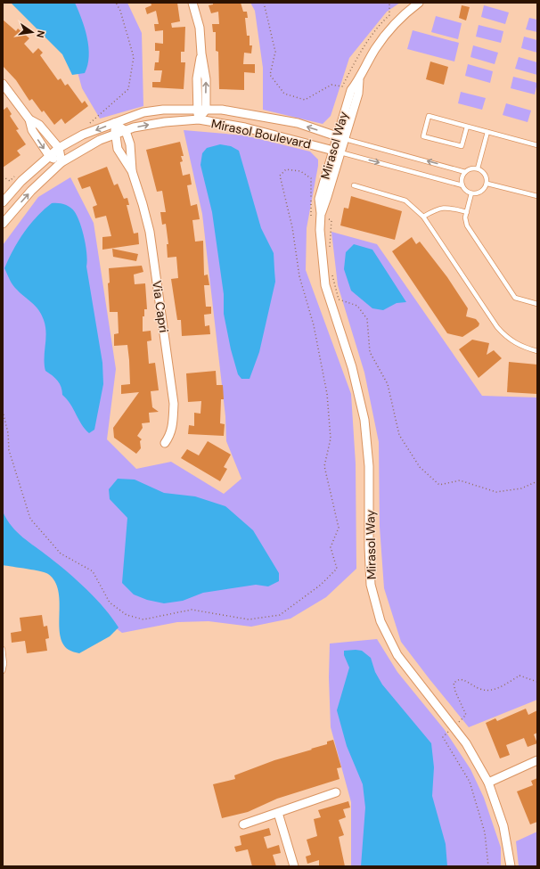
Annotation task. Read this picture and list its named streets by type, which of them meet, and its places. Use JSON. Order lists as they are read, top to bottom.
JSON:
{
  "streets": {
    "street": ["Mirasol Boulevard", "Mirasol Way", "Via Capri"]
  },
  "crossings": [
    ["Mirasol Boulevard", "Mirasol Way"],
    ["Mirasol Boulevard", "Via Capri"]
  ],
  "north": "right"
}
